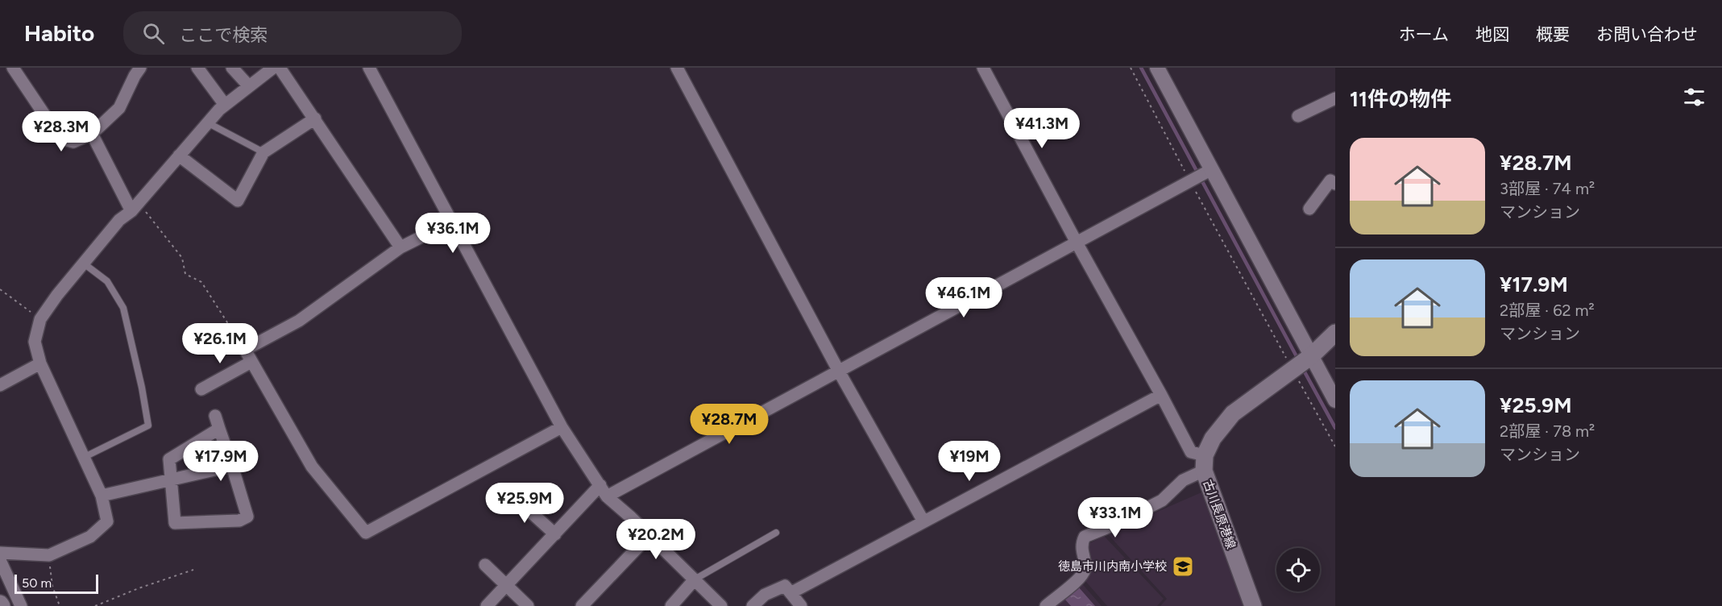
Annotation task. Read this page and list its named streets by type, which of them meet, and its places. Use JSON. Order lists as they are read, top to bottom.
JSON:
{
  "streets": {
    "main road": ["古川長原港線"]
  },
  "places": {
    "school or university": ["徳島市川内南小学校"]
  },
  "scale_bar": "50 m",
  "page": {
    "header": "Habito",
    "search": "ここで検索",
    "nav": [
      "ホーム",
      "地図",
      "概要",
      "お問い合わせ"
    ],
    "heading": "11件の物件",
    "price": [
      "¥41.3M",
      "¥28.3M",
      "¥36.1M",
      "¥46.1M",
      "¥26.1M",
      "¥28.7M",
      "¥17.9M",
      "¥19M",
      "¥25.9M",
      "¥33.1M",
      "¥20.2M"
    ],
    "list": [
      {
        "name": "¥28.7M",
        "note": "3部屋 · 74 m² · マンション"
      },
      {
        "name": "¥17.9M",
        "note": "2部屋 · 62 m² · マンション"
      },
      {
        "name": "¥25.9M",
        "note": "2部屋 · 78 m² · マンション"
      }
    ],
    "scale": "50 m"
  }
}
